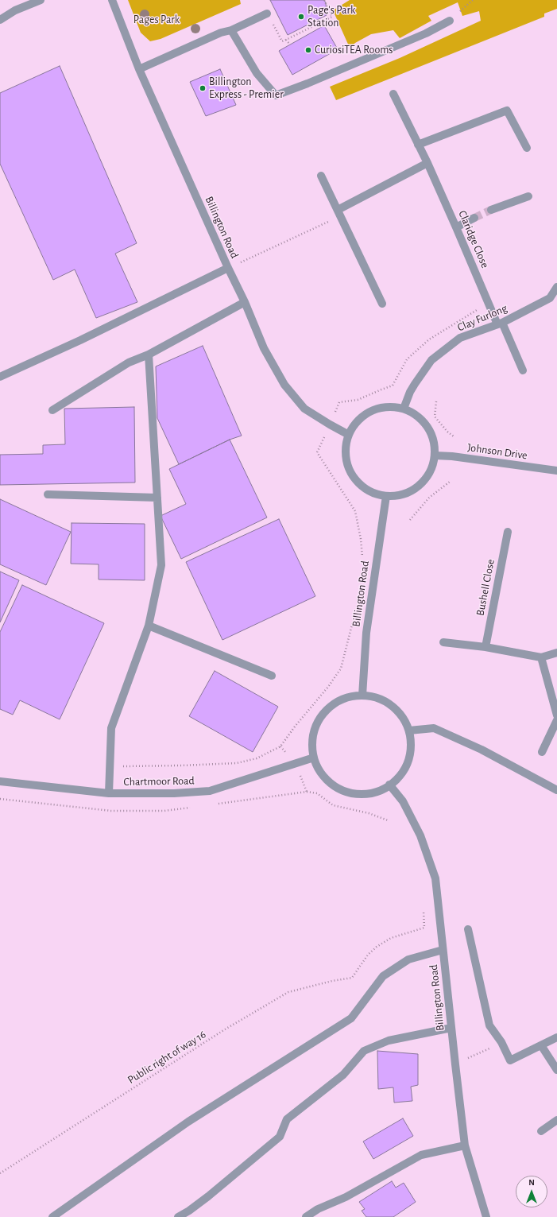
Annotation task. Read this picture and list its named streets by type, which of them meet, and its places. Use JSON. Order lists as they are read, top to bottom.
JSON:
{
  "streets": {
    "street": [
      "Billington Road",
      "Claridge Close",
      "Clay Furlong",
      "Johnson Drive",
      "Bushell Close",
      "Chartmoor Road"
    ],
    "path": ["Public right of way 16"]
  },
  "crossings": [
    ["Billington Road", "Clay Furlong"],
    ["Billington Road", "Johnson Drive"],
    ["Billington Road", "Chartmoor Road"],
    ["Claridge Close", "Clay Furlong"],
    ["Clay Furlong", "Johnson Drive"]
  ],
  "parks": ["Pages Park"],
  "places": ["Page's Park Station", "CuriosiTEA Rooms", "Billington Express - Premier"],
  "north": "top"
}
